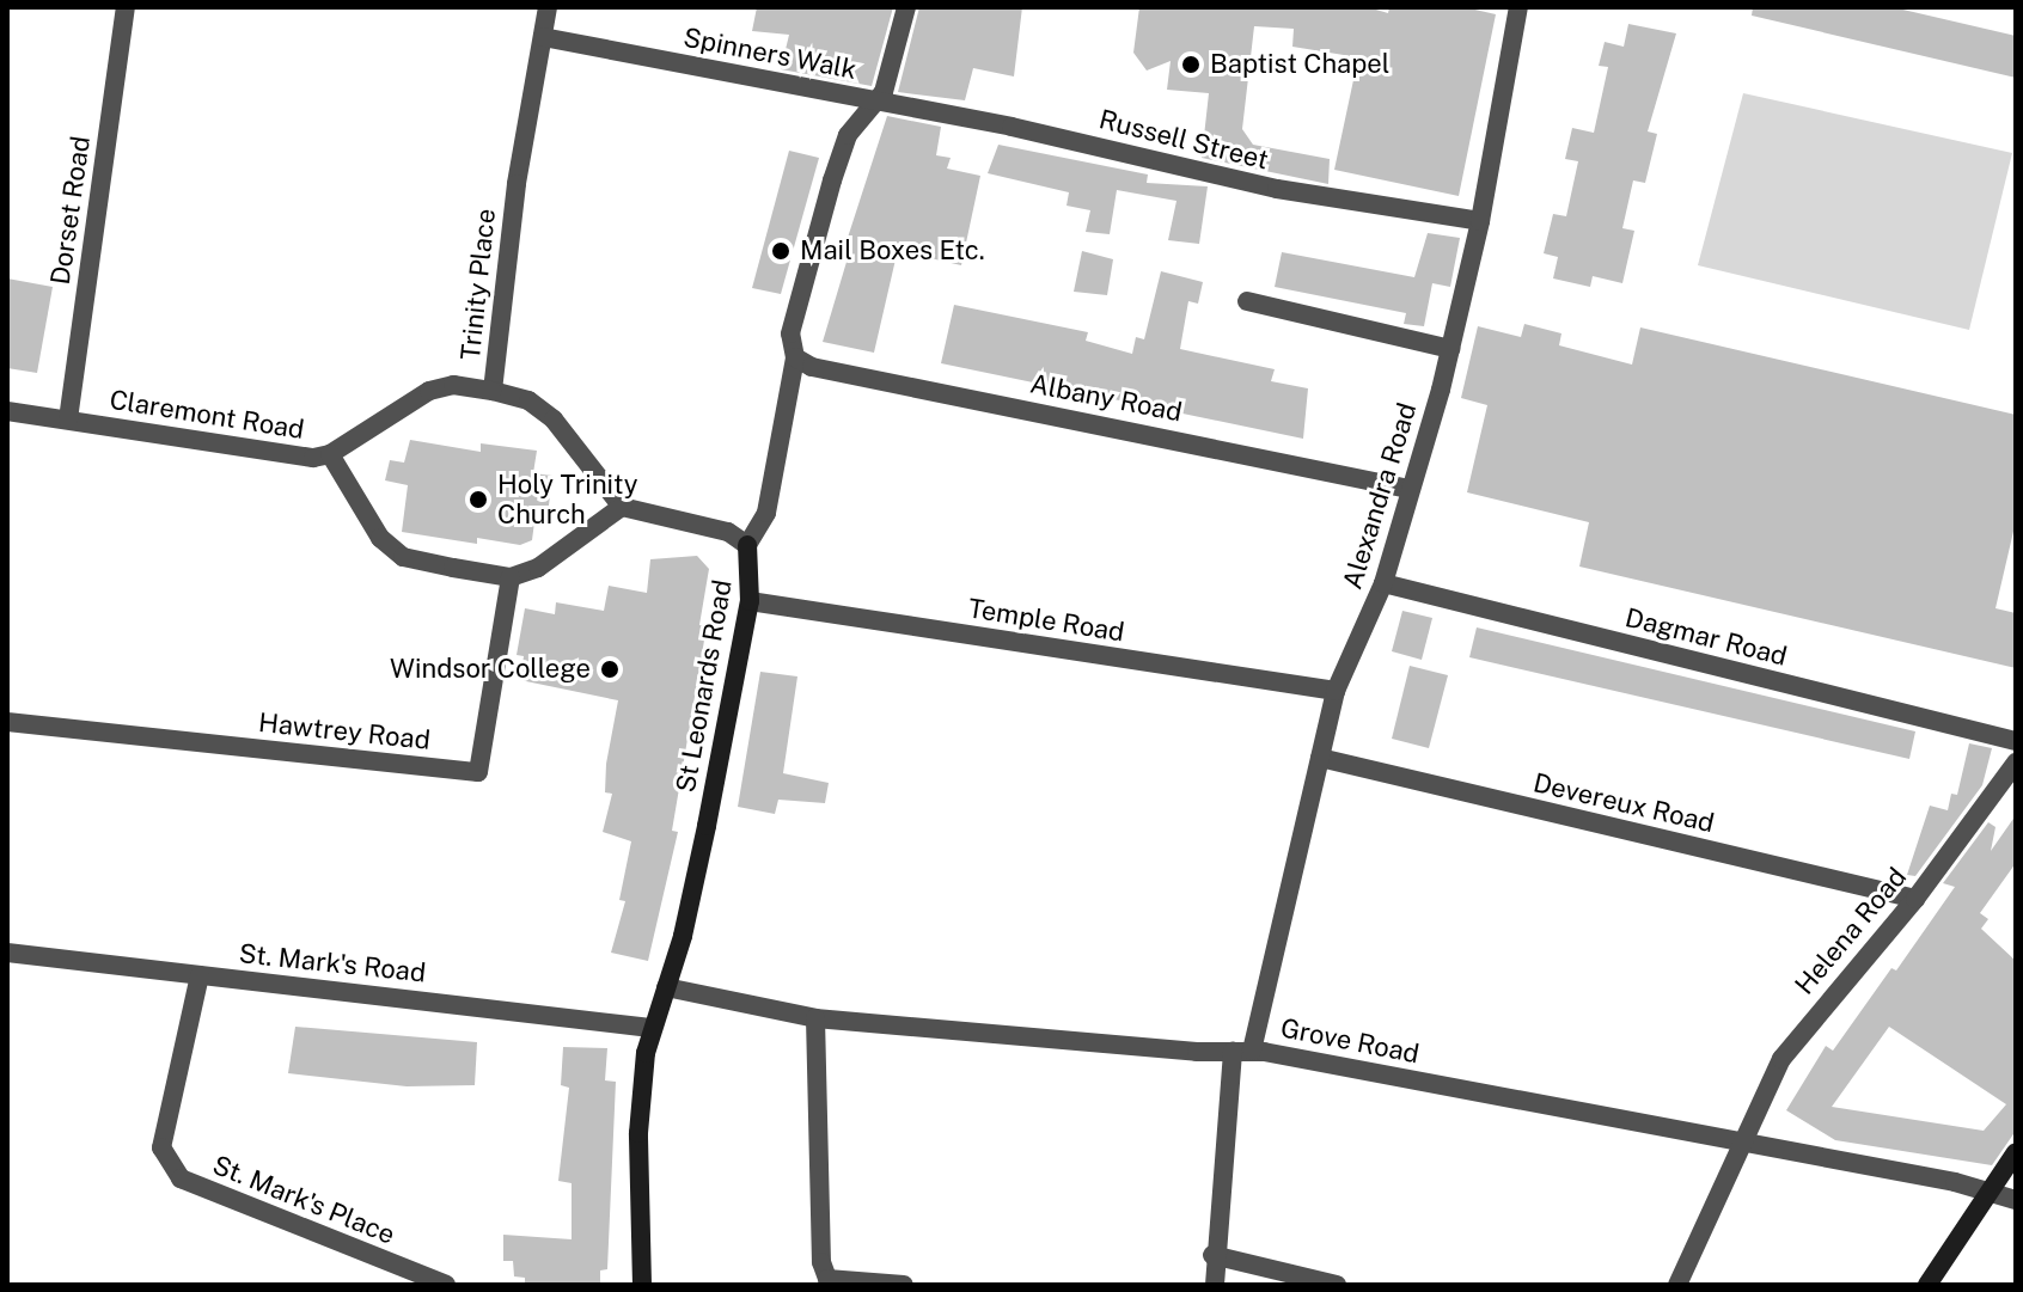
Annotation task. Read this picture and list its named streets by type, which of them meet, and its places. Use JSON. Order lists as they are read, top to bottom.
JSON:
{
  "streets": {
    "street": [
      "Spinners Walk",
      "Russell Street",
      "Dorset Road",
      "Trinity Place",
      "Albany Road",
      "Claremont Road",
      "Alexandra Road",
      "Temple Road",
      "Dagmar Road",
      "St Leonards Road",
      "Hawtrey Road",
      "Devereux Road",
      "Helena Road",
      "St. Mark's Road",
      "Grove Road",
      "St. Mark's Place"
    ]
  },
  "crossings": [
    ["Spinners Walk", "Russell Street"],
    ["Spinners Walk", "Trinity Place"],
    ["Spinners Walk", "St Leonards Road"],
    ["Russell Street", "Alexandra Road"],
    ["Russell Street", "St Leonards Road"],
    ["Dorset Road", "Claremont Road"],
    ["Trinity Place", "Claremont Road"],
    ["Albany Road", "Alexandra Road"],
    ["Albany Road", "St Leonards Road"],
    ["Alexandra Road", "Temple Road"],
    ["Alexandra Road", "Dagmar Road"],
    ["Alexandra Road", "Devereux Road"],
    ["Alexandra Road", "Grove Road"],
    ["Temple Road", "St Leonards Road"],
    ["St Leonards Road", "St. Mark's Road"],
    ["St Leonards Road", "Grove Road"],
    ["Devereux Road", "Helena Road"],
    ["Helena Road", "Grove Road"],
    ["St. Mark's Road", "St. Mark's Place"]
  ],
  "places": [
    "Baptist Chapel",
    "Mail Boxes Etc.",
    "Holy Trinity Church",
    "Windsor College"
  ]
}
